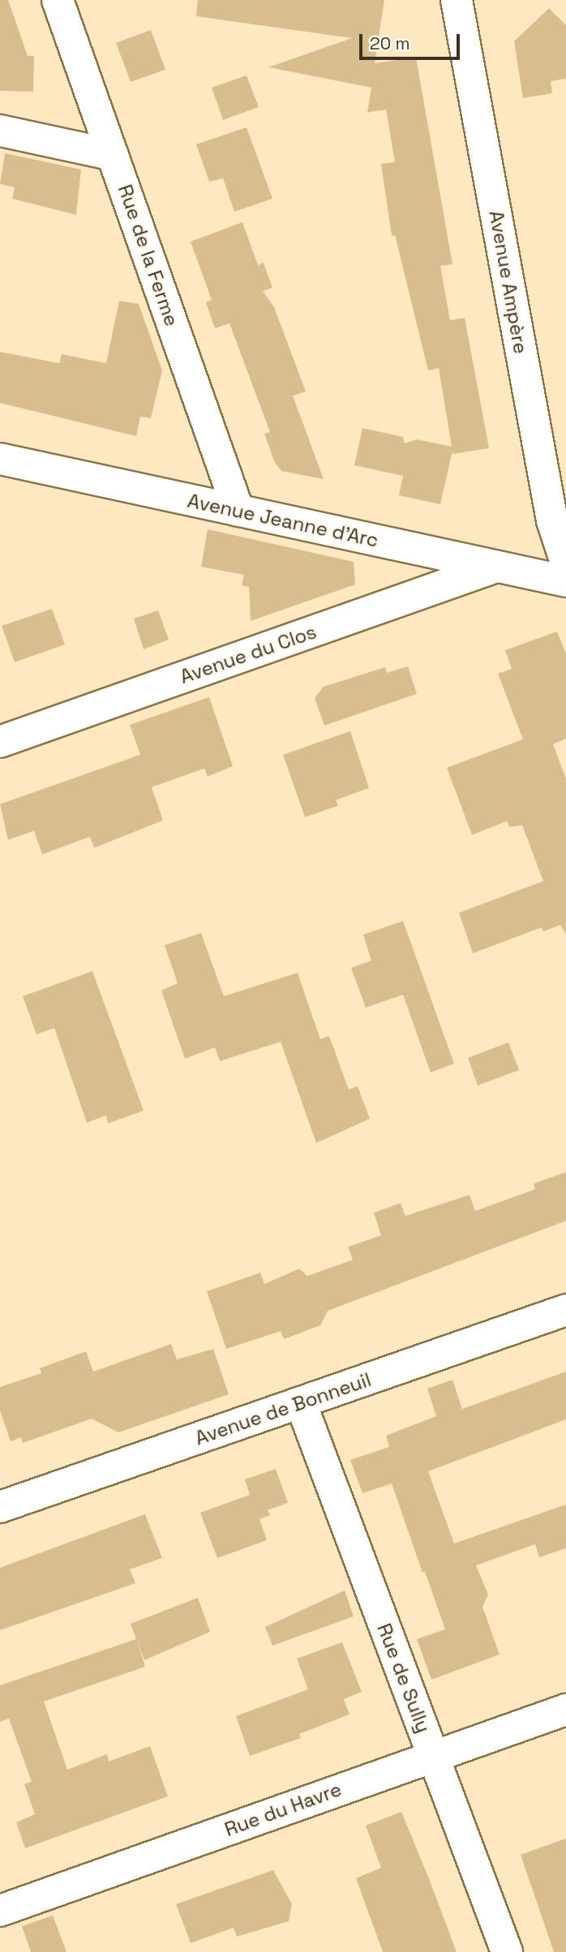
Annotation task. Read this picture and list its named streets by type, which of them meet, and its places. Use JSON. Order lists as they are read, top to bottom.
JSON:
{
  "streets": {
    "street": [
      "Rue de la Ferme",
      "Avenue Ampère",
      "Avenue Jeanne d'Arc",
      "Avenue du Clos",
      "Avenue de Bonneuil",
      "Rue de Sully",
      "Rue du Havre"
    ]
  },
  "crossings": [
    ["Rue de la Ferme", "Avenue Jeanne d'Arc"],
    ["Avenue Jeanne d'Arc", "Avenue du Clos"],
    ["Avenue de Bonneuil", "Rue de Sully"],
    ["Rue de Sully", "Rue du Havre"]
  ],
  "scale_bar": "20 m"
}
